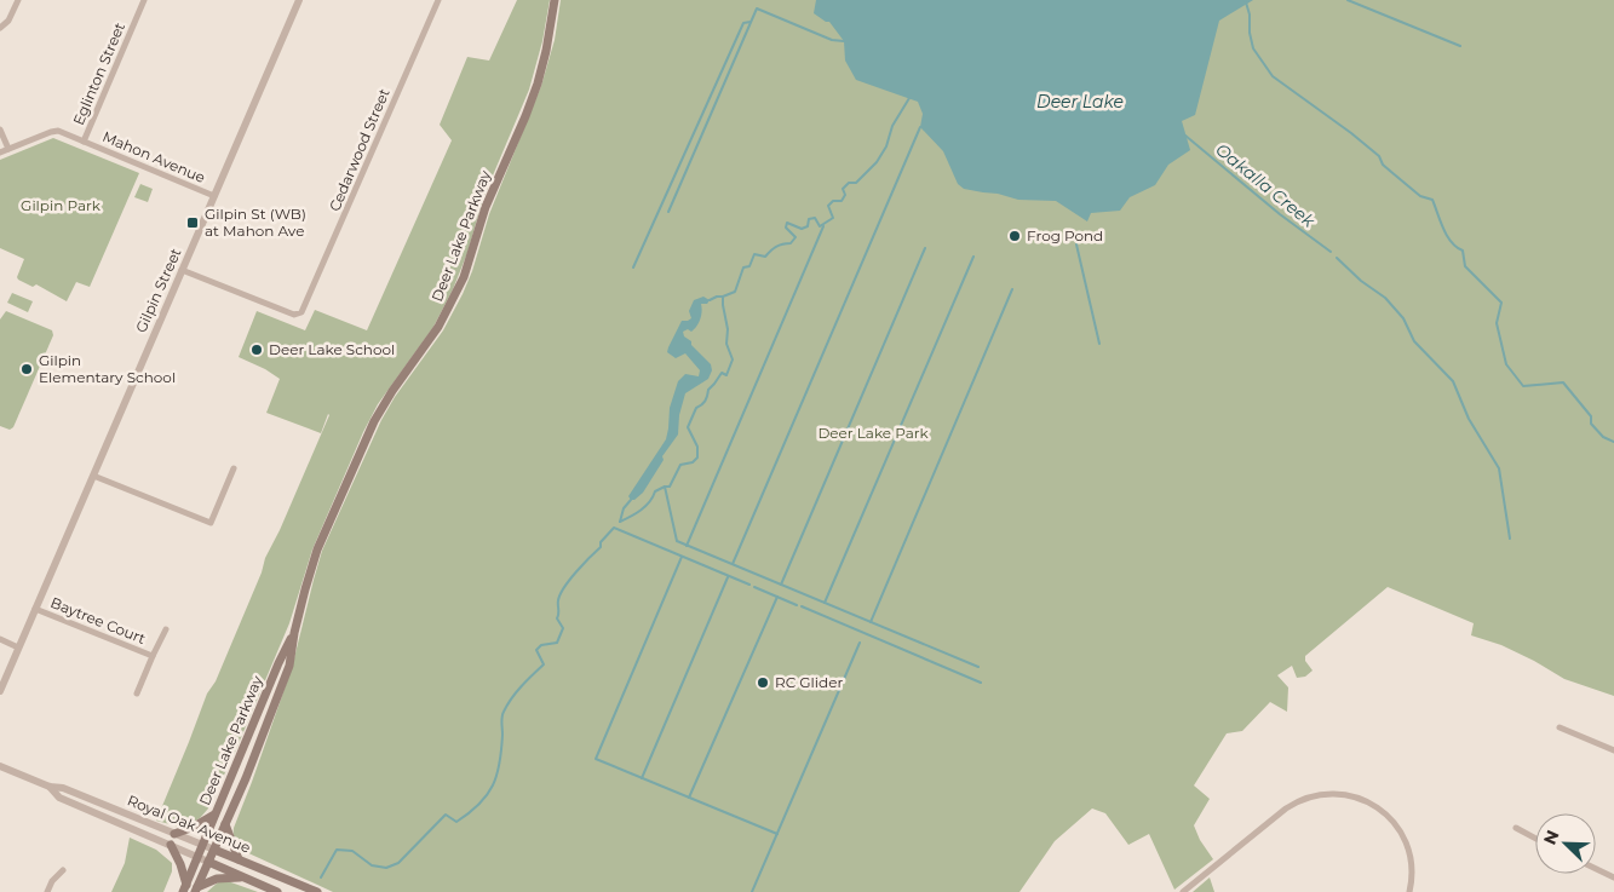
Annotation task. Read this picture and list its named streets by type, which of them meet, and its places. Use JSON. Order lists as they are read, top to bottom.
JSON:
{
  "streets": {
    "main road": ["Deer Lake Parkway", "Royal Oak Avenue"],
    "street": [
      "Eglinton Street",
      "Cedarwood Street",
      "Mahon Avenue",
      "Gilpin Street",
      "Baytree Court"
    ]
  },
  "crossings": [
    ["Eglinton Street", "Mahon Avenue"],
    ["Cedarwood Street", "Gilpin Street"],
    ["Mahon Avenue", "Gilpin Street"],
    ["Deer Lake Parkway", "Royal Oak Avenue"],
    ["Gilpin Street", "Baytree Court"]
  ],
  "water": ["Deer Lake", "Oakalla Creek"],
  "parks": ["Gilpin Park", "Deer Lake Park"],
  "places": {
    "transit": ["Gilpin St (WB) at Mahon Ave"],
    "other": [
      "Frog Pond",
      "Deer Lake School",
      "Gilpin Elementary School",
      "RC Glider"
    ]
  },
  "north": "top left"
}
